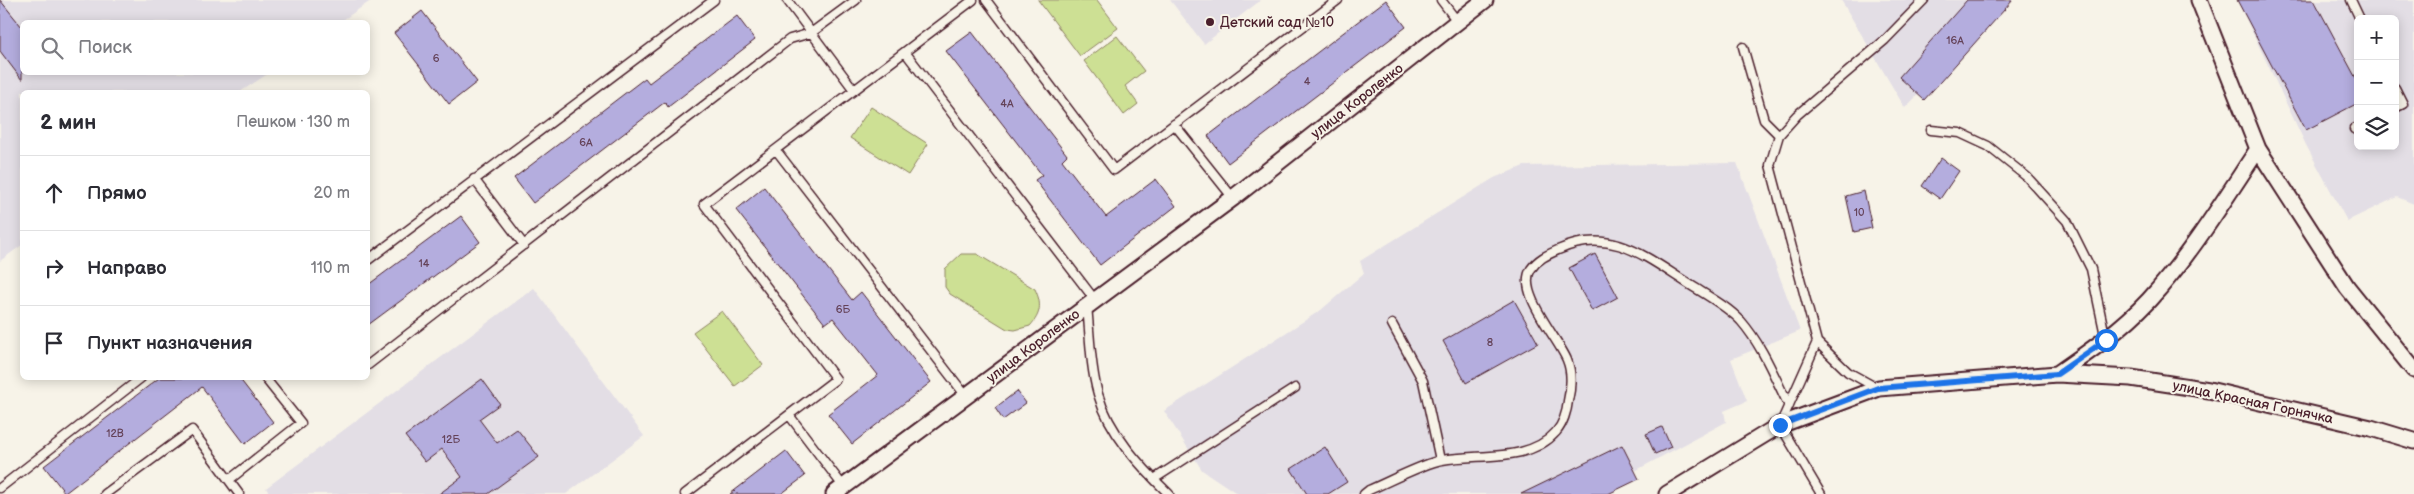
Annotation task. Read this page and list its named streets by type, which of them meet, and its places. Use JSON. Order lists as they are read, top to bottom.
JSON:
{
  "streets": {
    "street": ["улица Короленко", "улица Красная Горнячка"]
  },
  "places": ["Детский сад №10"],
  "house_numbers": [
    "16А",
    "6",
    "4",
    "4А",
    "6А",
    "10",
    "14",
    "6Б",
    "8",
    "12В",
    "12Б"
  ],
  "page": {
    "map_buttons": ["+", "−"],
    "search": "Поиск",
    "heading": ["2 мин", "Пешком · 130 m"],
    "list": [
      ["Прямо", "20 m"],
      ["Направо", "110 m"],
      "Пункт назначения"
    ]
  }
}
